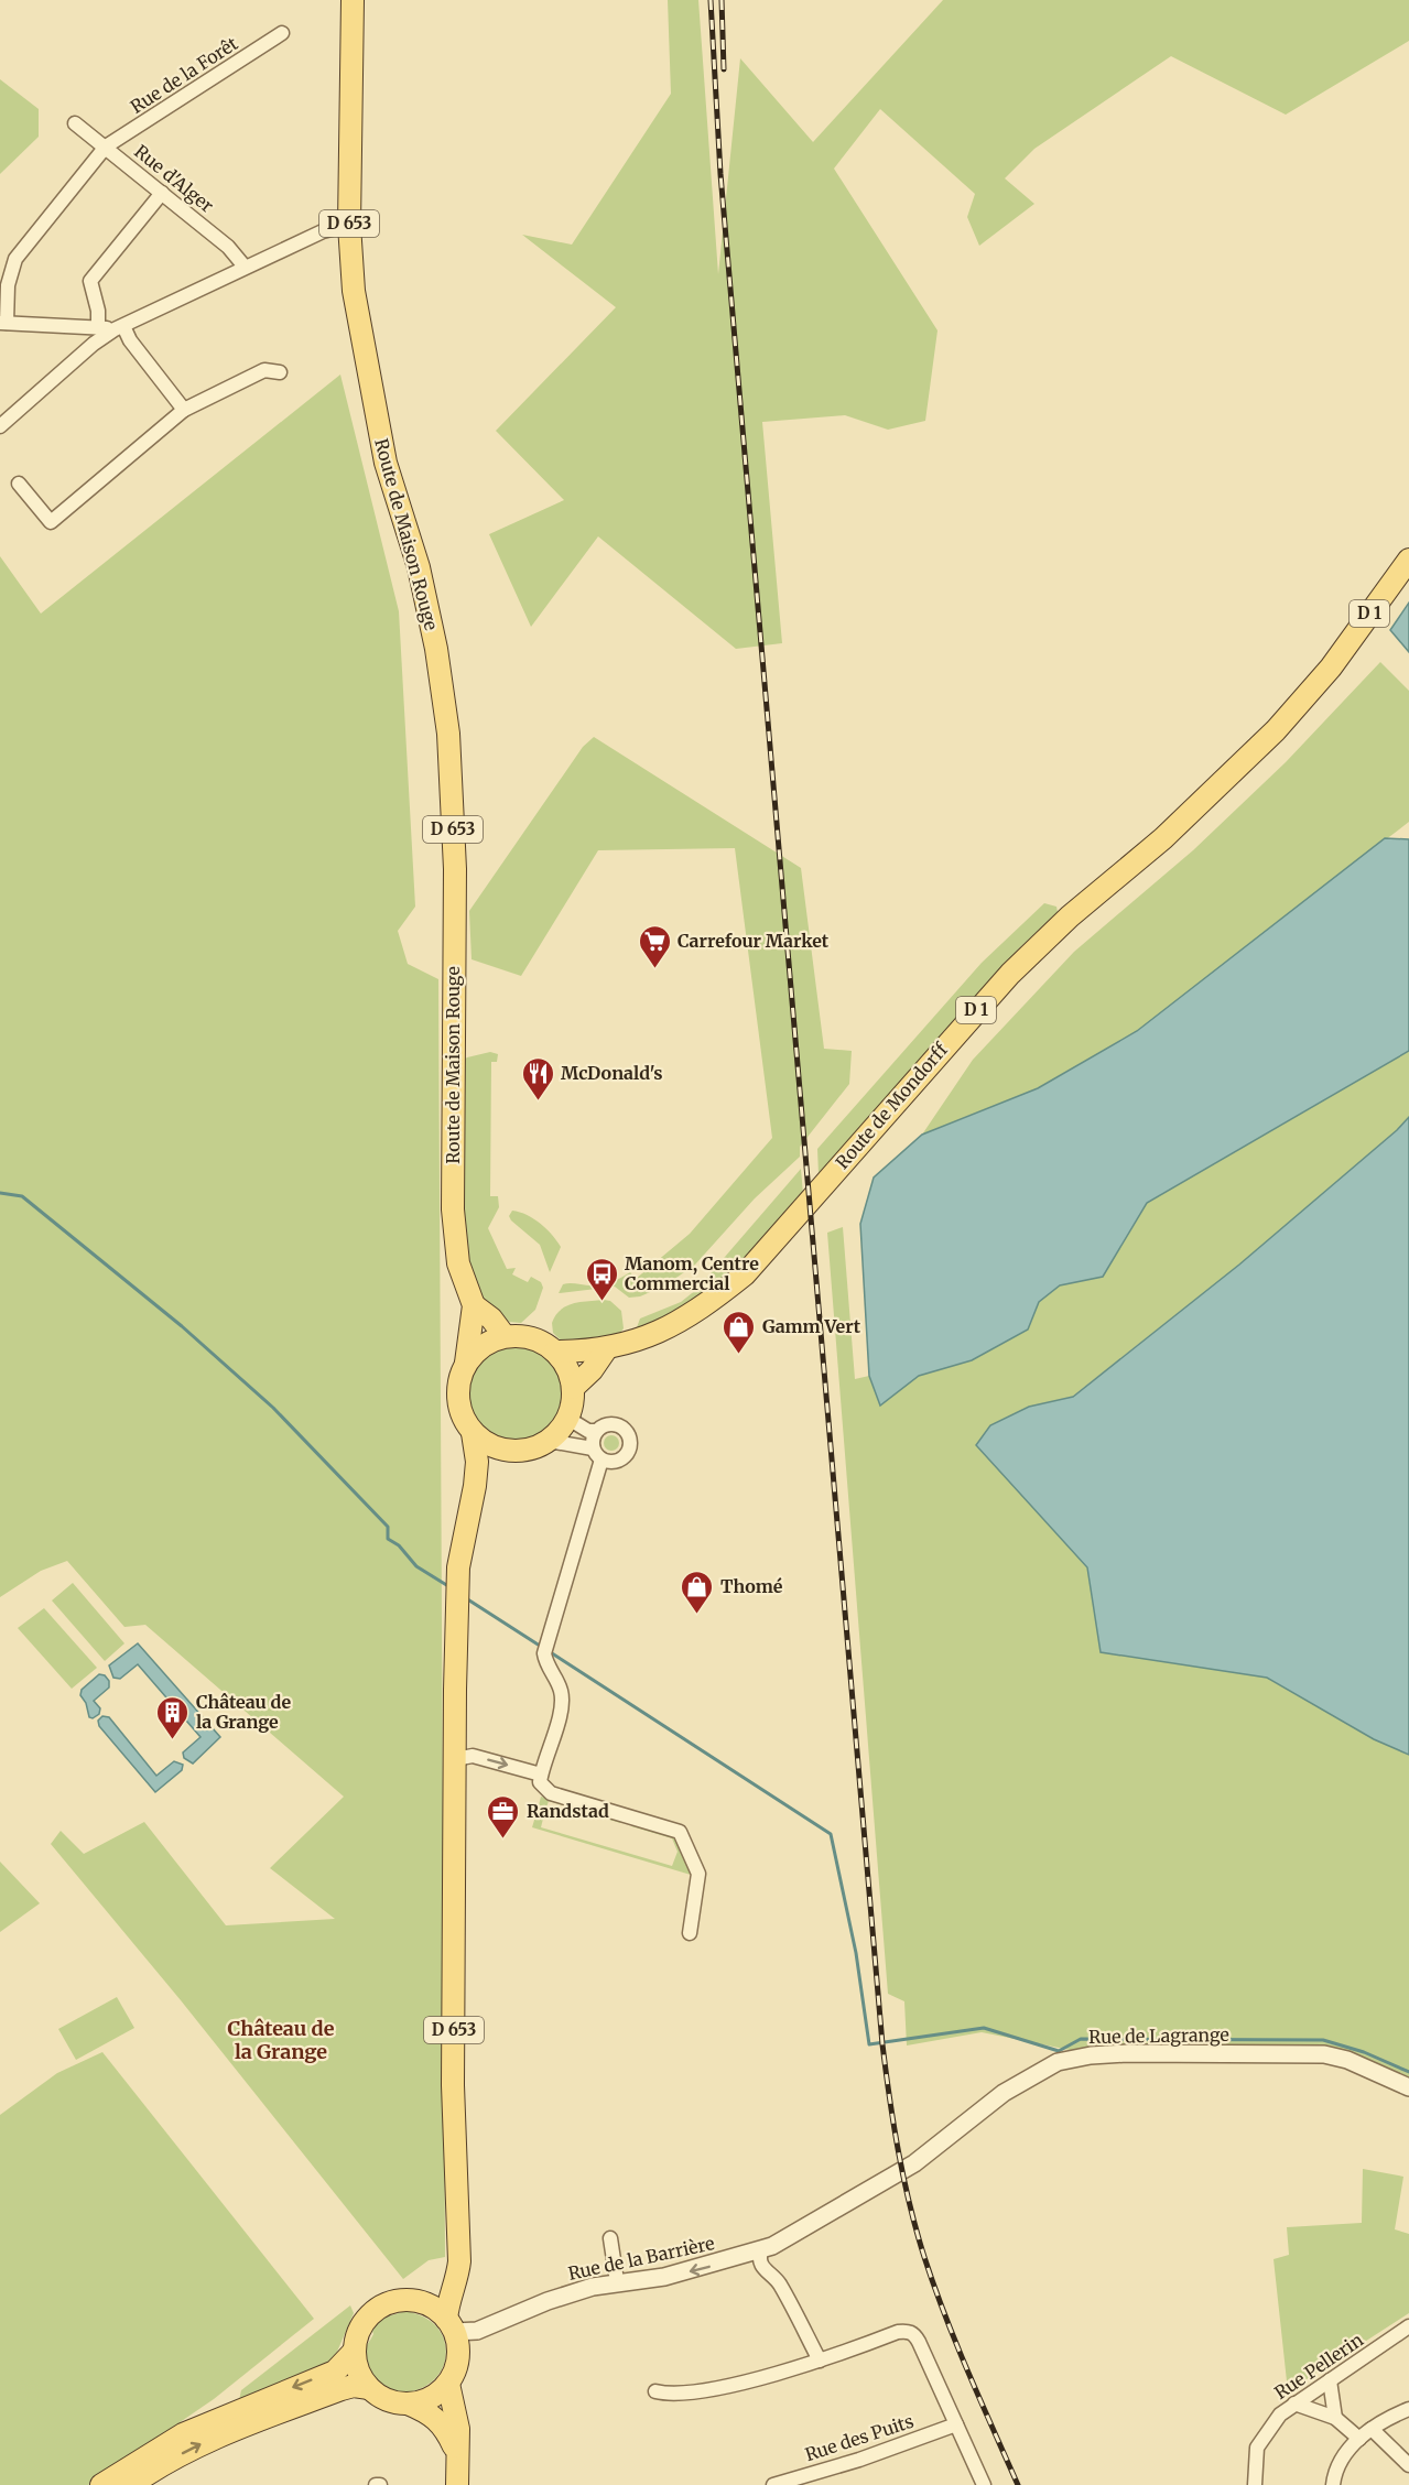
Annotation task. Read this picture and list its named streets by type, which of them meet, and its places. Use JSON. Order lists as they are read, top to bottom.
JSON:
{
  "streets": {
    "main road": [
      "D 653",
      "Route de Maison Rouge",
      "D 1",
      "Route de Mondorff"
    ],
    "street": [
      "Rue de la Forêt",
      "Rue d'Alger",
      "Rue de Lagrange",
      "Rue de la Barrière",
      "Rue Pellerin",
      "Rue des Puits"
    ]
  },
  "crossings": [
    ["Rue de la Forêt", "Rue d'Alger"],
    ["D 1", "Route de Mondorff"],
    ["Rue de Lagrange", "Rue de la Barrière"]
  ],
  "districts": ["Château de la Grange"],
  "places": {
    "supermarket": ["Carrefour Market"],
    "restaurant": ["McDonald's"],
    "bus stop": ["Manom, Centre Commercial"],
    "shop": ["Gamm Vert", "Thomé"],
    "building": ["Château de la Grange"],
    "office": ["Randstad"]
  }
}
